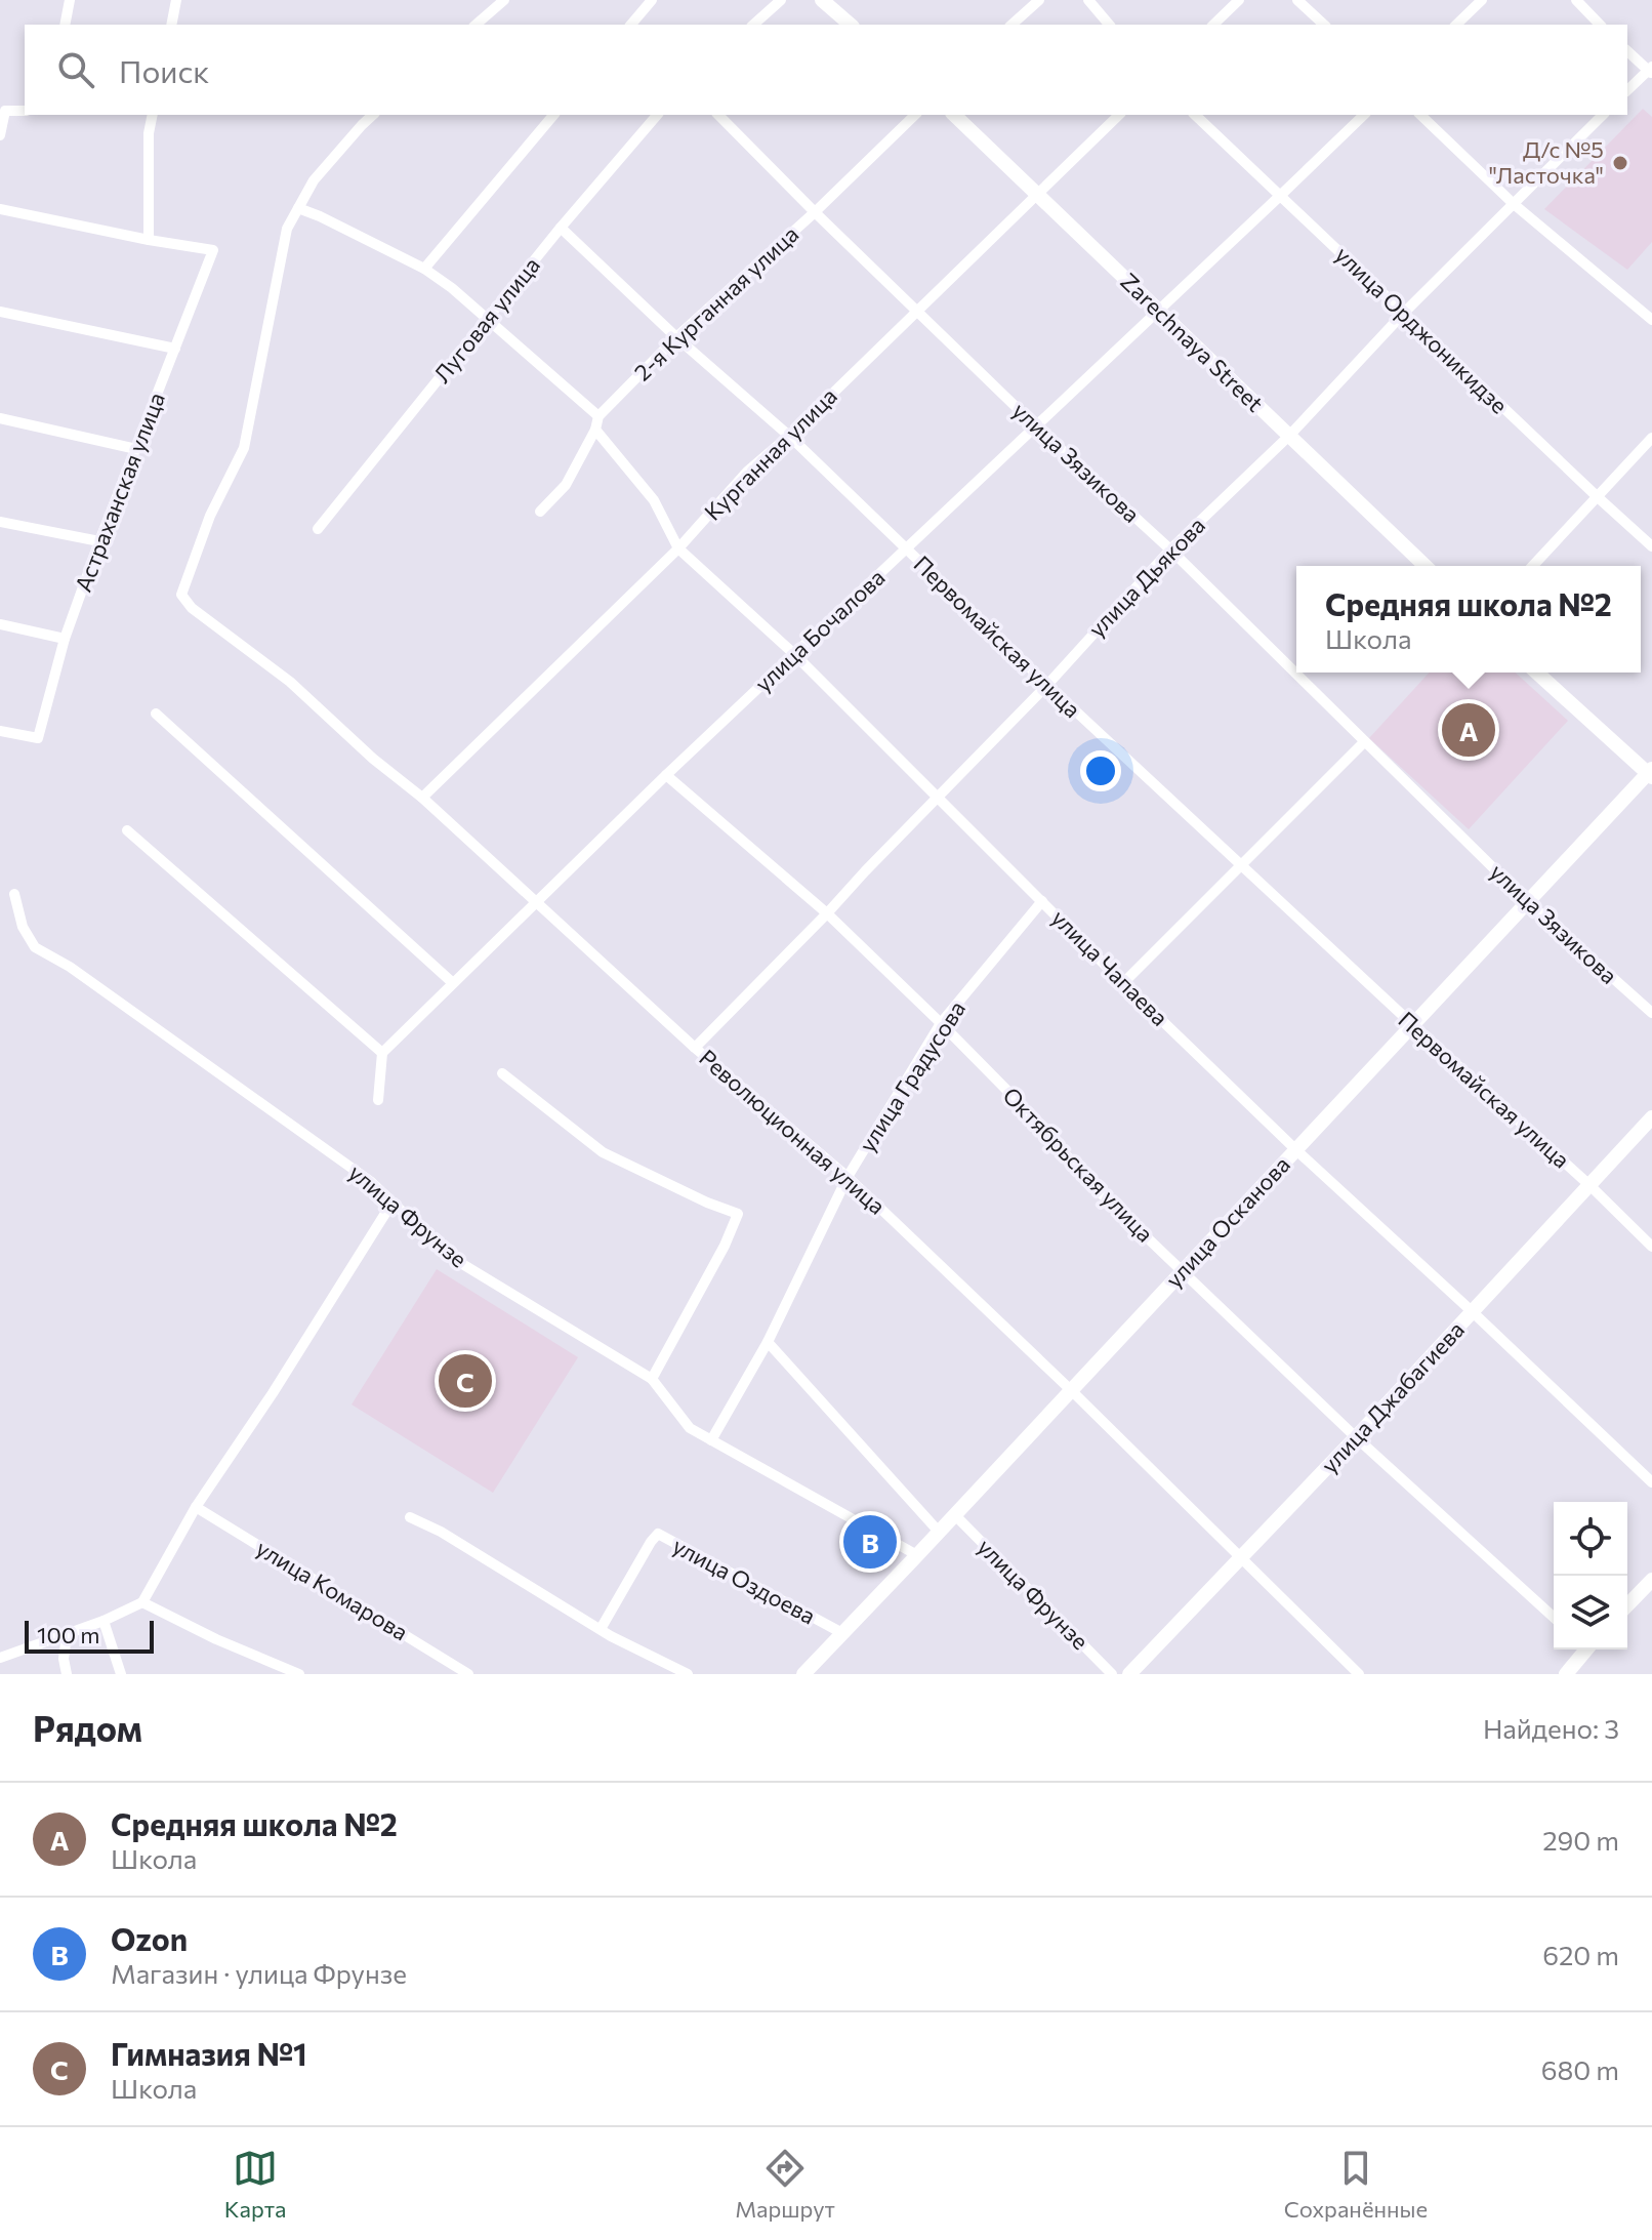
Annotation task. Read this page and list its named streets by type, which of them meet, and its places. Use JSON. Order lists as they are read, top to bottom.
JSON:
{
  "streets": {
    "main road": ["Zarechnaya Street", "улица Осканова", "улица Джабагиева"],
    "street": [
      "2-я Курганная улица",
      "Луговая улица",
      "улица Орджоникидзе",
      "Курганная улица",
      "улица Зязикова",
      "Астраханская улица",
      "улица Дьякова",
      "улица Бочалова",
      "Первомайская улица",
      "улица Чапаева",
      "улица Градусова",
      "Революционная улица",
      "Октябрьская улица",
      "улица Фрунзе",
      "улица Оздоева",
      "улица Комарова"
    ]
  },
  "crossings": [
    ["2-я Курганная улица", "улица Зязикова"],
    ["2-я Курганная улица", "Первомайская улица"],
    ["Луговая улица", "Первомайская улица"],
    ["улица Орджоникидзе", "улица Дьякова"],
    ["улица Орджоникидзе", "улица Бочалова"],
    ["Zarechnaya Street", "Курганная улица"],
    ["Zarechnaya Street", "улица Дьякова"],
    ["Zarechnaya Street", "улица Бочалова"],
    ["Курганная улица", "улица Зязикова"],
    ["Курганная улица", "Первомайская улица"],
    ["Курганная улица", "улица Чапаева"],
    ["Курганная улица", "Революционная улица"],
    ["улица Зязикова", "улица Дьякова"],
    ["улица Зязикова", "улица Бочалова"],
    ["улица Зязикова", "улица Осканова"],
    ["улица Дьякова", "Первомайская улица"],
    ["улица Дьякова", "улица Чапаева"],
    ["улица Дьякова", "Революционная улица"],
    ["улица Дьякова", "Октябрьская улица"],
    ["улица Бочалова", "Первомайская улица"],
    ["улица Бочалова", "улица Чапаева"],
    ["улица Бочалова", "Революционная улица"],
    ["улица Бочалова", "Октябрьская улица"],
    ["Первомайская улица", "улица Осканова"],
    ["Первомайская улица", "улица Джабагиева"],
    ["улица Чапаева", "улица Градусова"],
    ["улица Чапаева", "улица Осканова"],
    ["улица Чапаева", "улица Джабагиева"],
    ["улица Градусова", "Революционная улица"],
    ["улица Градусова", "Октябрьская улица"],
    ["улица Градусова", "улица Фрунзе"],
    ["Революционная улица", "улица Осканова"],
    ["Революционная улица", "улица Джабагиева"],
    ["Октябрьская улица", "улица Осканова"],
    ["Октябрьская улица", "улица Джабагиева"],
    ["улица Фрунзе", "улица Осканова"],
    ["улица Осканова", "улица Оздоева"]
  ],
  "places": ["Д/с №5 \"Ласточка\""],
  "scale_bar": "100 m",
  "page": {
    "search": "Поиск",
    "popup": ["Средняя школа №2", "Школа"],
    "pins": ["A", "C", "B"],
    "scale": "100 m",
    "heading": ["Рядом", "Найдено: 3"],
    "list": [
      {
        "mark": "A",
        "name": "Средняя школа №2",
        "note": "Школа",
        "value": "290 m"
      },
      {
        "mark": "B",
        "name": "Ozon",
        "note": "Магазин · улица Фрунзе",
        "value": "620 m"
      },
      {
        "mark": "C",
        "name": "Гимназия №1",
        "note": "Школа",
        "value": "680 m"
      }
    ],
    "nav": ["Карта", "Маршрут", "Сохранённые"]
  }
}
